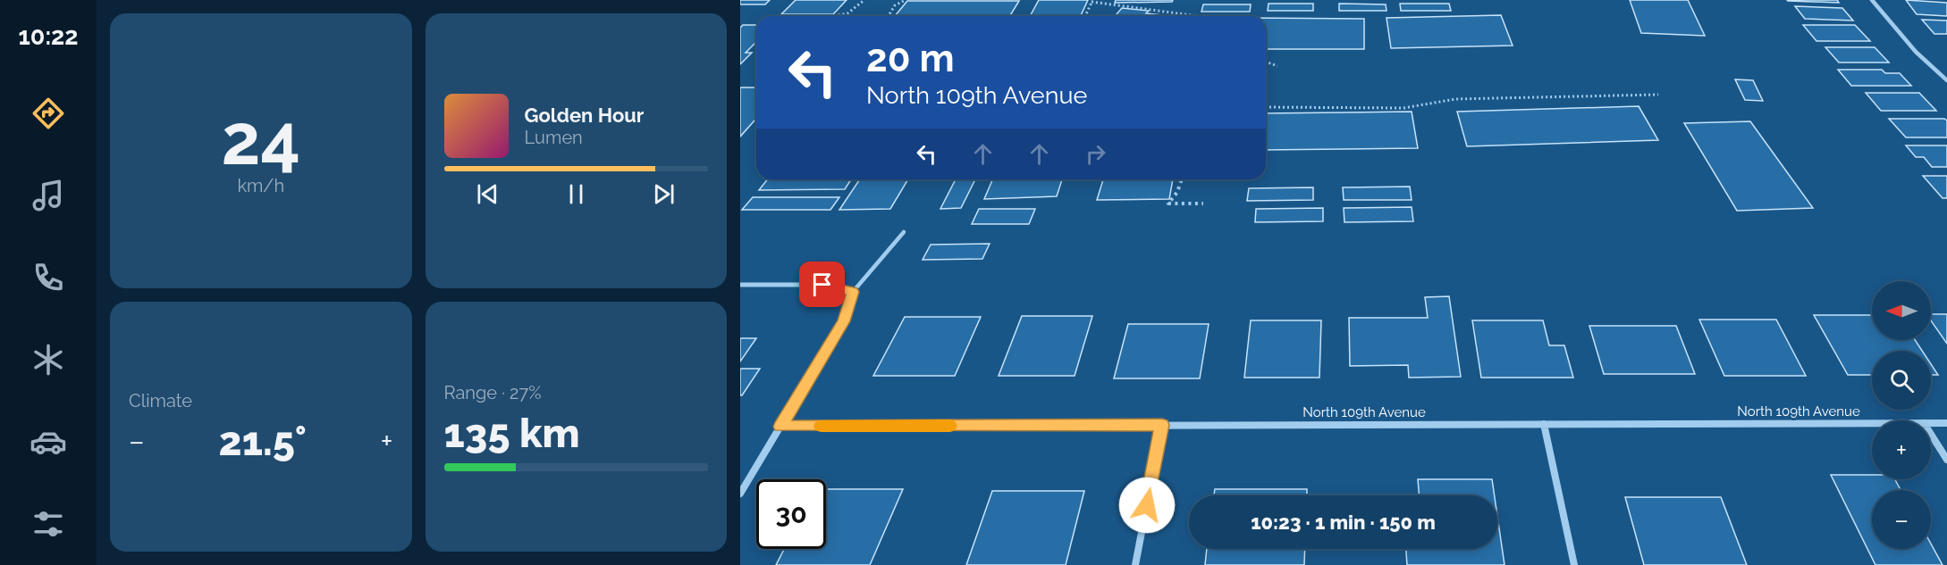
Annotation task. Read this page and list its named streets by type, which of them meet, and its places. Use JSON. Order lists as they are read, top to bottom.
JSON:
{
  "streets": {
    "street": ["North 109th Avenue"]
  },
  "north": "left",
  "page": {
    "tabs": "10:22",
    "tile": [
      ["24", "km/h"],
      "Climate",
      ["Range · 27%", "135 km"]
    ],
    "turn": ["20 m", "North 109th Avenue"],
    "song": ["Golden Hour", "Lumen"],
    "map_buttons": ["+", "−"],
    "heat": ["−", "21.5°", "+"],
    "limit": "30",
    "trip": "10:23 · 1 min · 150 m"
  }
}
